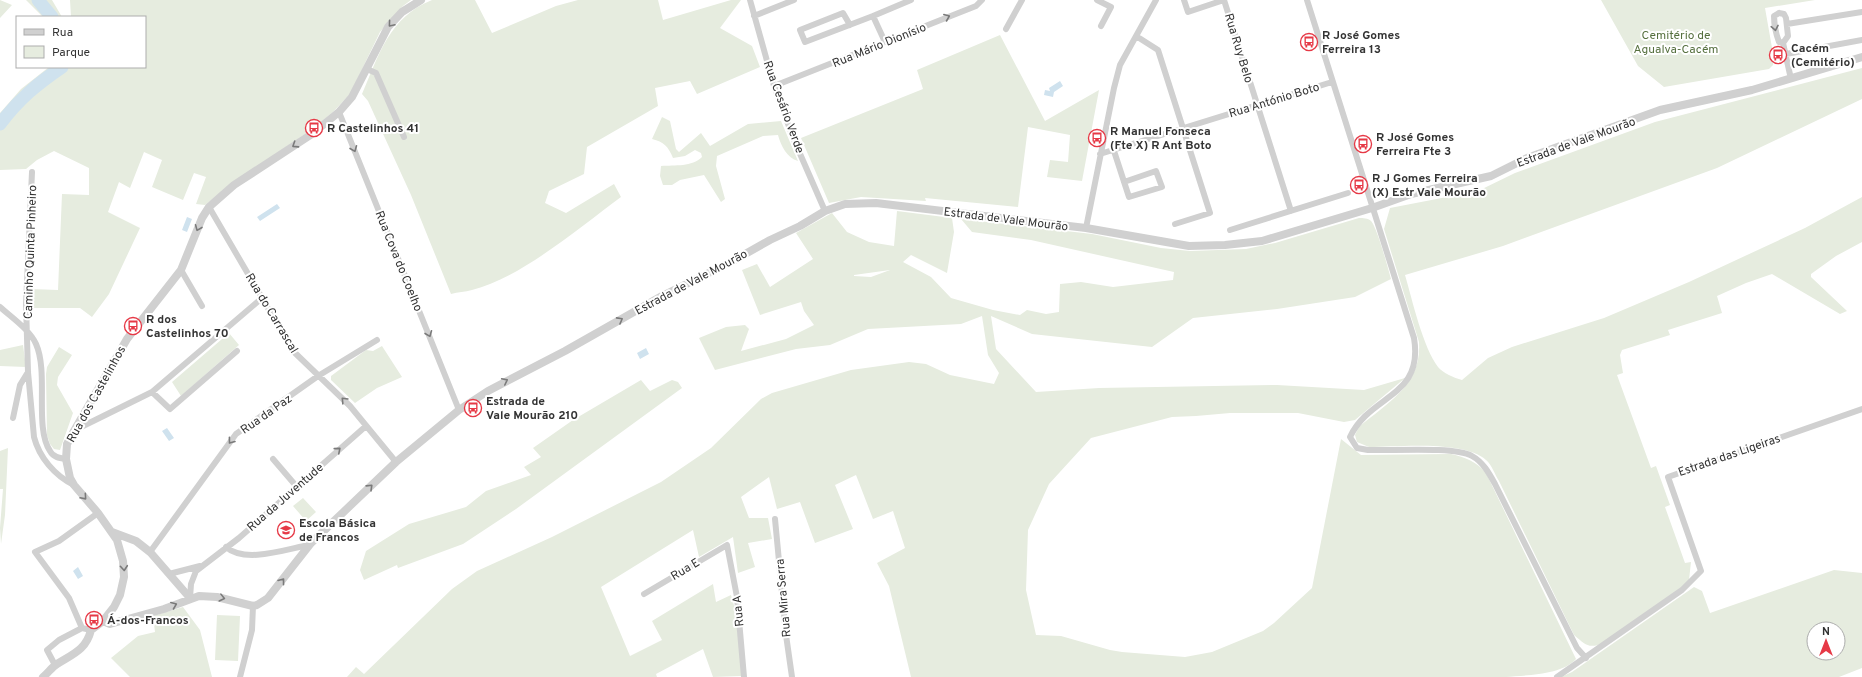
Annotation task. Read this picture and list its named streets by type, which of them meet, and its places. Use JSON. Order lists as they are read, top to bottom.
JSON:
{
  "streets": {
    "street": [
      "Rua Mário Dionísio",
      "Rua Ruy Belo",
      "Rua António Boto",
      "Rua Cesário Verde",
      "Estrada de Vale Mourão",
      "Caminho Quinta Pinheiro",
      "Rua Cova do Coelho",
      "Rua do Carrascal",
      "Rua dos Castelinhos",
      "Rua da Paz",
      "Estrada das Ligeiras",
      "Rua da Juventude",
      "Rua E",
      "Rua Mira Serra",
      "Rua A"
    ]
  },
  "crossings": [
    ["Rua Mário Dionísio", "Rua Cesário Verde"],
    ["Rua Ruy Belo", "Rua António Boto"],
    ["Rua Cesário Verde", "Estrada de Vale Mourão"],
    ["Estrada de Vale Mourão", "Rua Cova do Coelho"],
    ["Estrada de Vale Mourão", "Rua do Carrascal"],
    ["Caminho Quinta Pinheiro", "Rua dos Castelinhos"],
    ["Rua Cova do Coelho", "Rua dos Castelinhos"],
    ["Rua do Carrascal", "Rua dos Castelinhos"],
    ["Rua do Carrascal", "Rua da Paz"],
    ["Rua do Carrascal", "Rua da Juventude"],
    ["Rua E", "Rua A"]
  ],
  "one_way": [
    "Rua Cova do Coelho",
    "Rua dos Castelinhos",
    "Rua da Paz",
    "Rua da Juventude"
  ],
  "parks": ["Cemitério de Agualva-Cacém"],
  "places": {
    "bus stop": [
      "R José Gomes Ferreira 13",
      "Cacém (Cemitério)",
      "R Castelinhos 41",
      "R Manuel Fonseca (Fte X) R Ant Boto",
      "R José Gomes Ferreira Fte 3",
      "R J Gomes Ferreira (X) Estr Vale Mourão",
      "R dos Castelinhos 70",
      "Estrada de Vale Mourão 210",
      "Á-dos-Francos"
    ],
    "school or university": ["Escola Básica de Francos"]
  },
  "legend": ["Rua", "Parque"],
  "north": "top"
}
